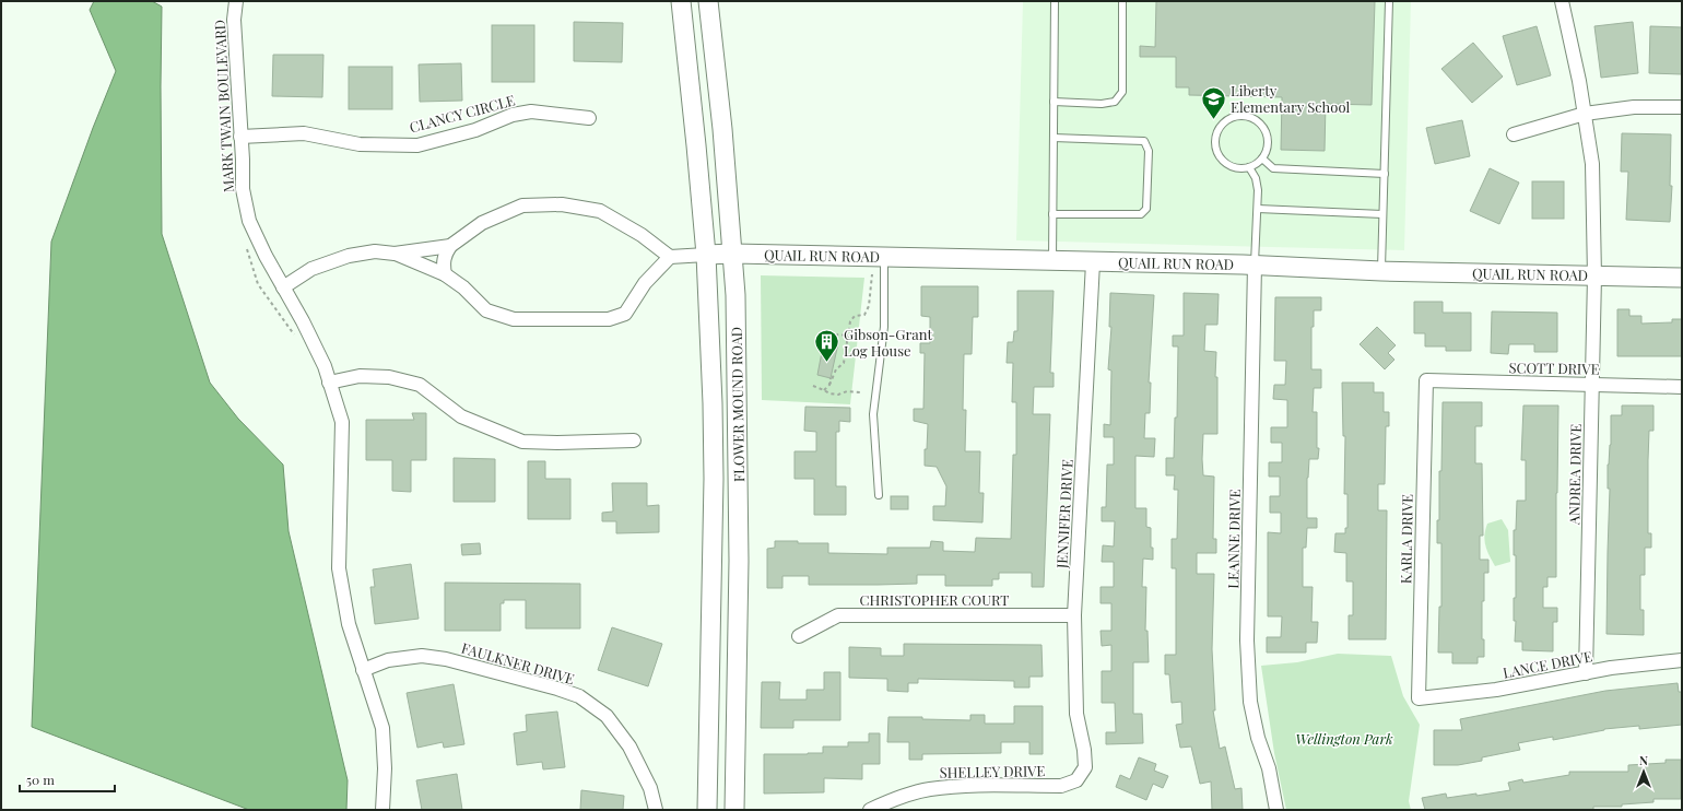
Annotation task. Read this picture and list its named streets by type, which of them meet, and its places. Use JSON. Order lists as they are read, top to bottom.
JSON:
{
  "streets": {
    "main road": ["QUAIL RUN ROAD", "FLOWER MOUND ROAD"],
    "street": [
      "MARK TWAIN BOULEVARD",
      "CLANCY CIRCLE",
      "SCOTT DRIVE",
      "ANDREA DRIVE",
      "JENNIFER DRIVE",
      "LEANNE DRIVE",
      "KARLA DRIVE",
      "CHRISTOPHER COURT",
      "FAULKNER DRIVE",
      "LANCE DRIVE",
      "SHELLEY DRIVE"
    ]
  },
  "crossings": [
    ["MARK TWAIN BOULEVARD", "CLANCY CIRCLE"],
    ["MARK TWAIN BOULEVARD", "FAULKNER DRIVE"],
    ["QUAIL RUN ROAD", "FLOWER MOUND ROAD"],
    ["QUAIL RUN ROAD", "ANDREA DRIVE"],
    ["QUAIL RUN ROAD", "JENNIFER DRIVE"],
    ["QUAIL RUN ROAD", "LEANNE DRIVE"],
    ["SCOTT DRIVE", "ANDREA DRIVE"],
    ["SCOTT DRIVE", "KARLA DRIVE"],
    ["ANDREA DRIVE", "LANCE DRIVE"],
    ["JENNIFER DRIVE", "CHRISTOPHER COURT"],
    ["JENNIFER DRIVE", "SHELLEY DRIVE"],
    ["KARLA DRIVE", "LANCE DRIVE"]
  ],
  "parks": ["Wellington Park"],
  "places": {
    "school or university": ["Liberty Elementary School"],
    "building": ["Gibson-Grant Log House"]
  },
  "scale_bar": "50 m",
  "north": "top"
}
